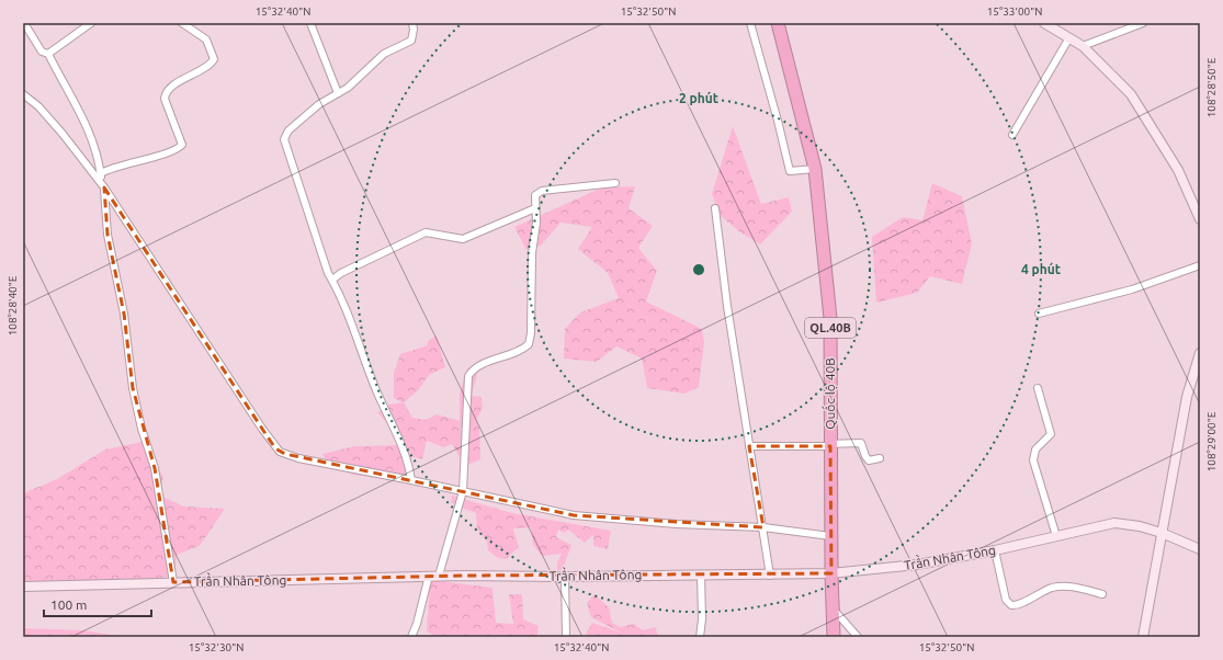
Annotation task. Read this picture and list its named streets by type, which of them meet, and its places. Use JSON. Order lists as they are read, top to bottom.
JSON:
{
  "streets": {
    "highway": ["QL.40B", "Quốc lộ 40B"],
    "street": ["Trần Nhân Tông"]
  },
  "crossings": [
    ["Quốc lộ 40B", "Trần Nhân Tông"]
  ],
  "scale_bar": "100 m",
  "coordinates": [
    "15°32'40\"N",
    "15°32'50\"N",
    "15°33'00\"N",
    "108°28'50\"E",
    "108°28'40\"E",
    "108°29'00\"E",
    "15°32'30\"N"
  ],
  "rings": ["2 phút", "4 phút"]
}
